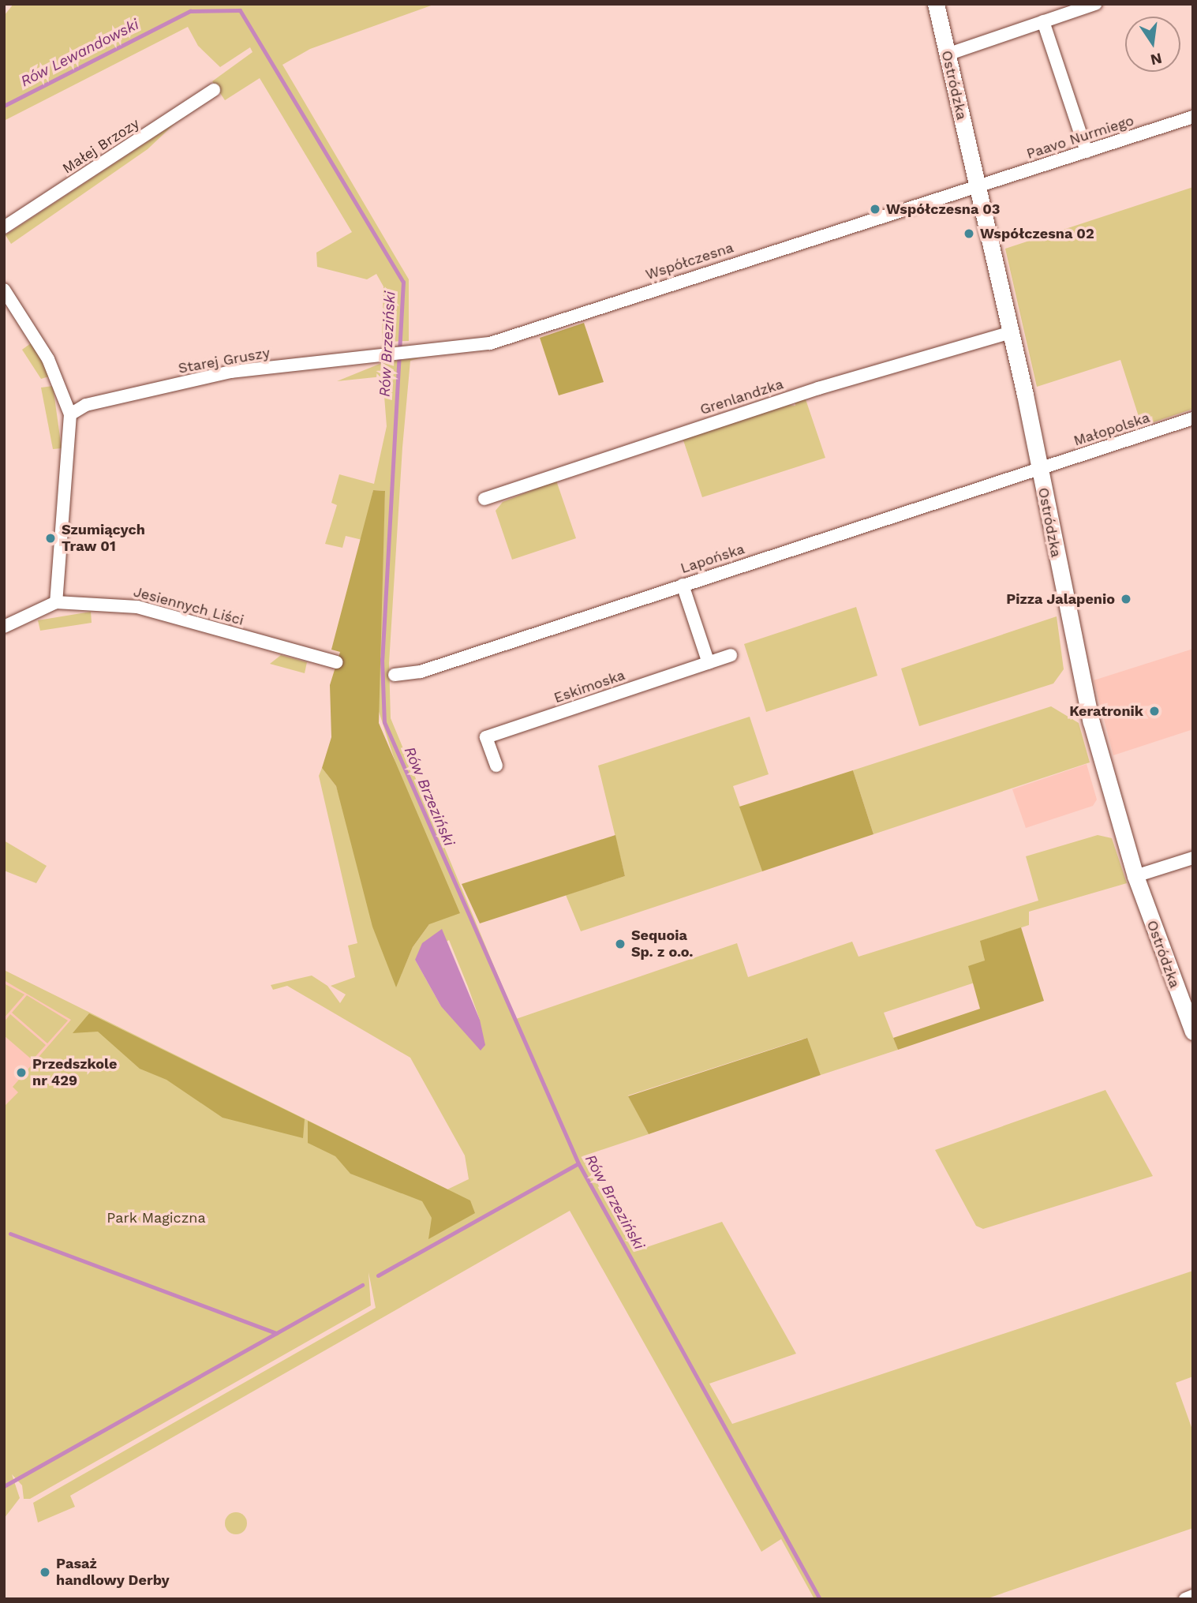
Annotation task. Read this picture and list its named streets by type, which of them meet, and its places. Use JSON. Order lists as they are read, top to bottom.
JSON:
{
  "streets": {
    "street": [
      "Ostródzka",
      "Paavo Nurmiego",
      "Małej Brzozy",
      "Współczesna",
      "Starej Gruszy",
      "Grenlandzka",
      "Małopolska",
      "Lapońska",
      "Jesiennych Liści",
      "Eskimoska"
    ]
  },
  "crossings": [
    ["Ostródzka", "Paavo Nurmiego"],
    ["Ostródzka", "Współczesna"],
    ["Ostródzka", "Grenlandzka"],
    ["Ostródzka", "Małopolska"],
    ["Ostródzka", "Lapońska"],
    ["Paavo Nurmiego", "Współczesna"],
    ["Współczesna", "Starej Gruszy"],
    ["Małopolska", "Lapońska"]
  ],
  "water": ["Rów Lewandowski", "Rów Brzeziński"],
  "parks": ["Park Magiczna"],
  "places": [
    "Współczesna 03",
    "Współczesna 02",
    "Szumiących Traw 01",
    "Pizza Jalapenio",
    "Keratronik",
    "Sequoia Sp. z o.o.",
    "Przedszkole nr 429",
    "Pasaż handlowy Derby"
  ],
  "north": "bottom"
}
